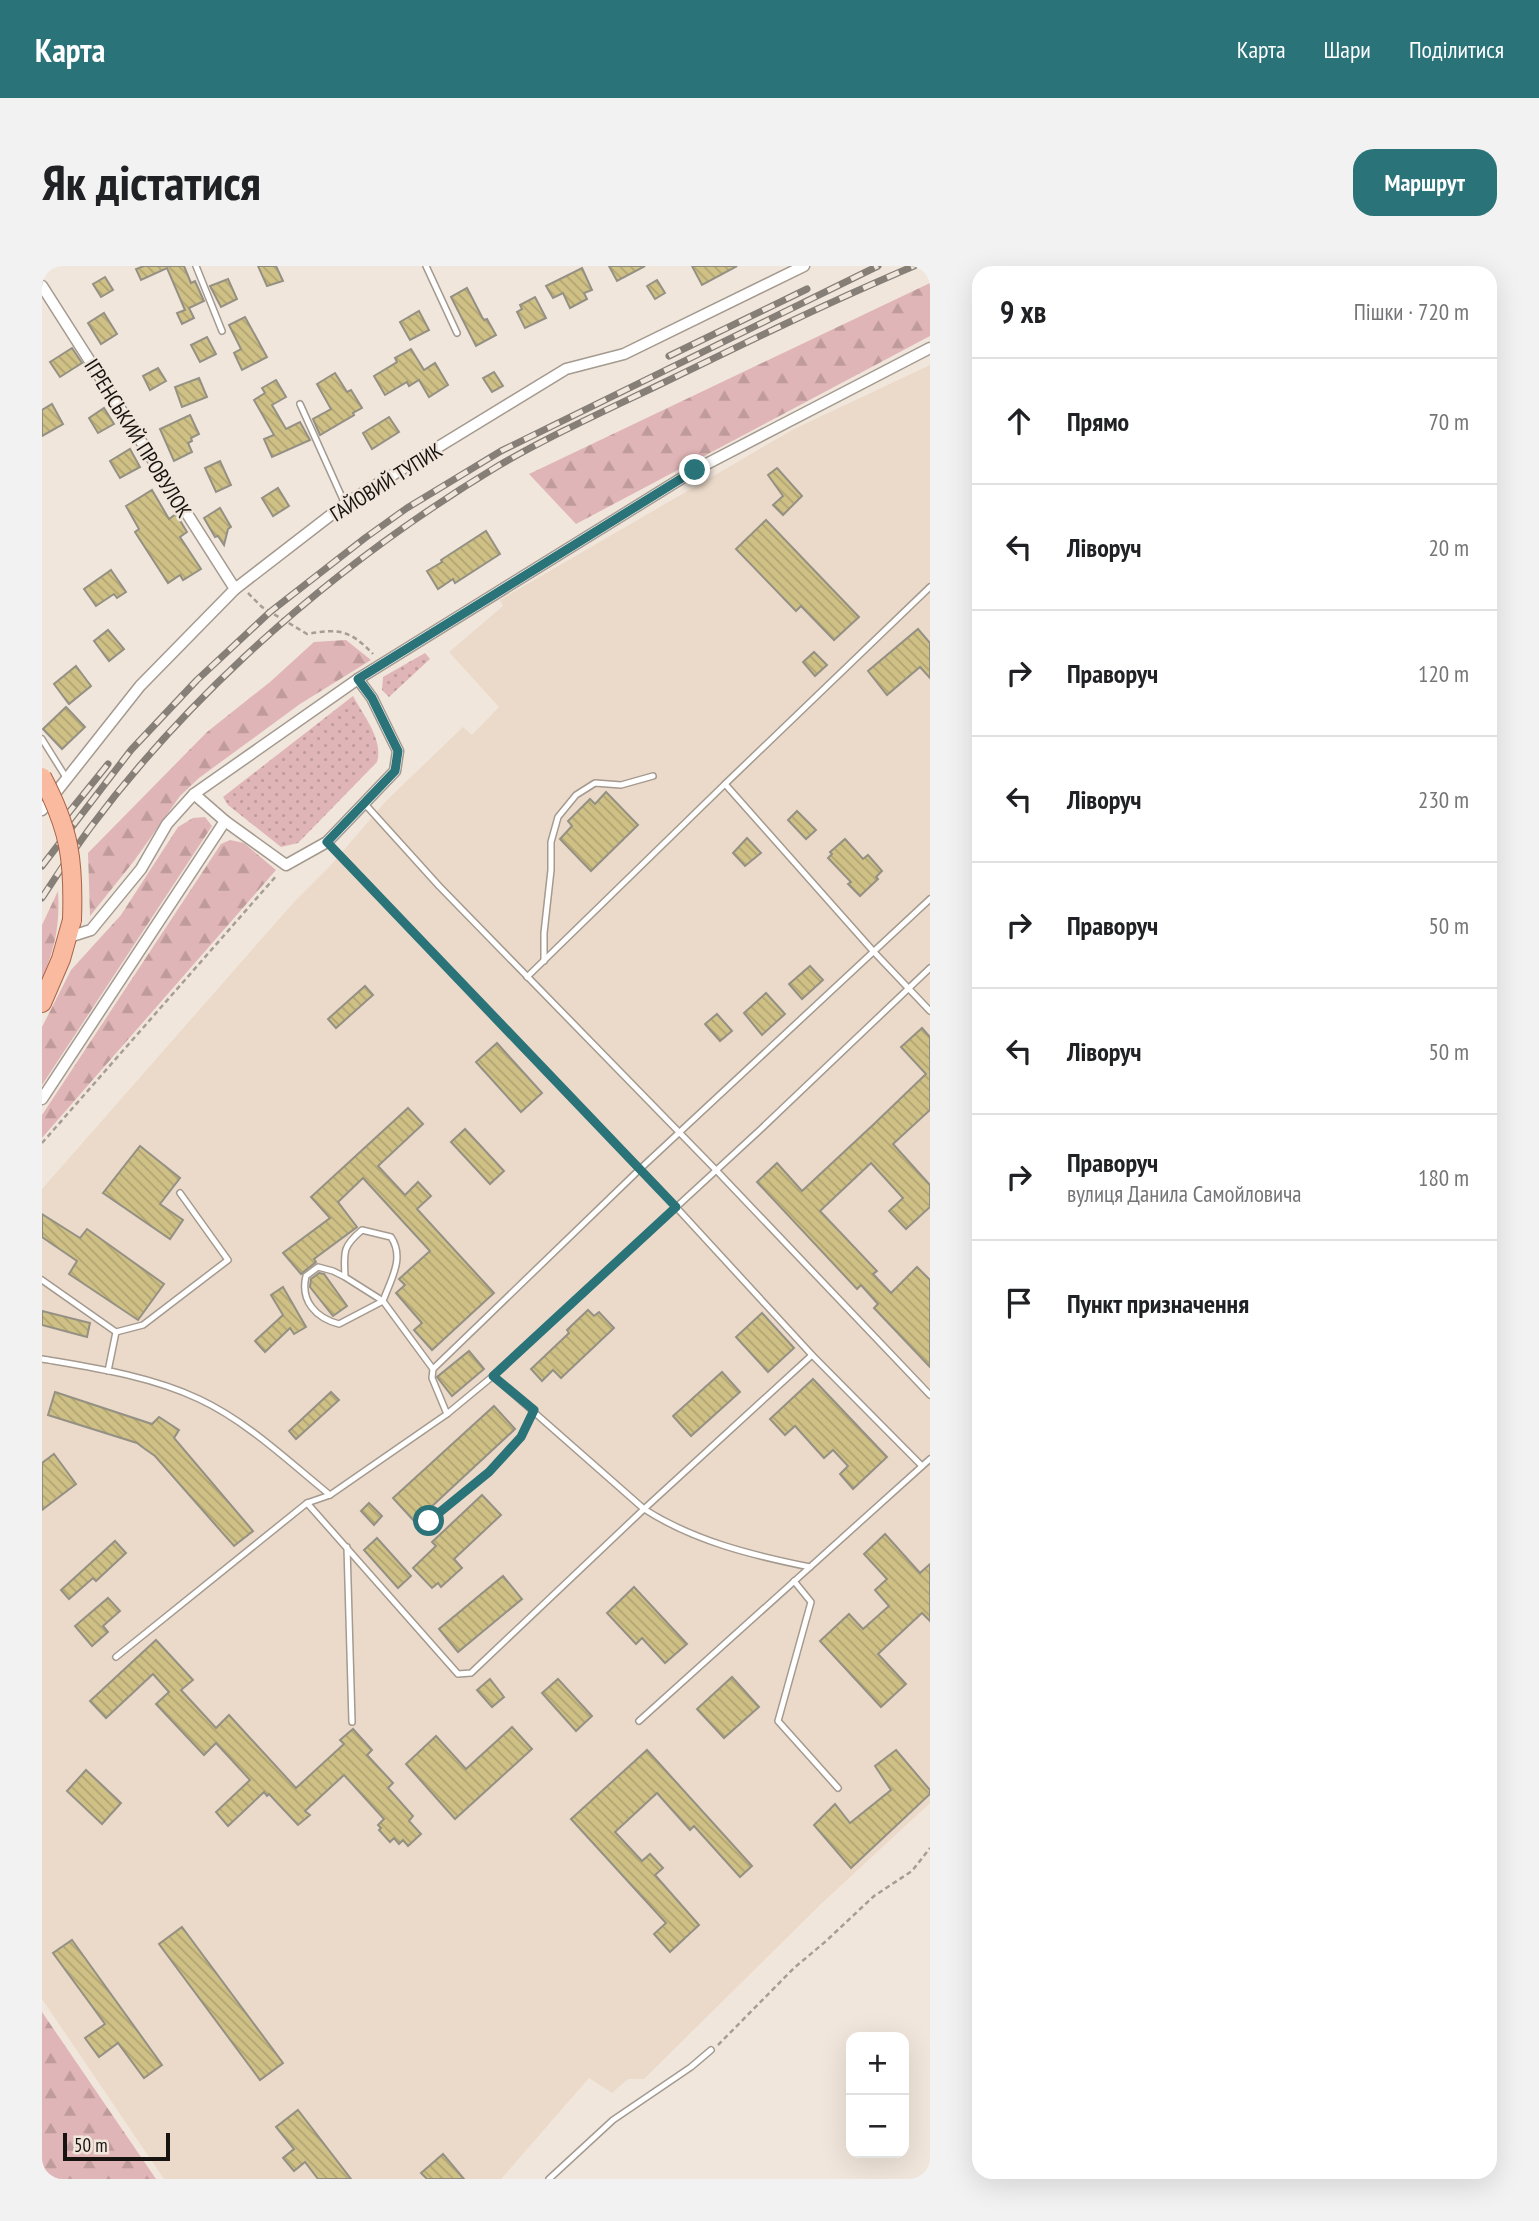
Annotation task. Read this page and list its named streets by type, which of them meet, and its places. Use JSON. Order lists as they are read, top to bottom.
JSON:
{
  "streets": {
    "street": ["ІГРЕНСЬКИЙ ПРОВУЛОК", "ГАЙОВИЙ ТУПИК"]
  },
  "crossings": [
    ["ІГРЕНСЬКИЙ ПРОВУЛОК", "ГАЙОВИЙ ТУПИК"]
  ],
  "scale_bar": "50 m",
  "page": {
    "header": "Карта",
    "nav": ["Карта", "Шари", "Поділитися"],
    "buttons": "Маршрут",
    "title": "Як дістатися",
    "heading": ["9 хв", "Пішки · 720 m"],
    "list": [
      ["Прямо", "70 m"],
      ["Ліворуч", "20 m"],
      ["Праворуч", "120 m"],
      ["Ліворуч", "230 m"],
      ["Праворуч", "50 m"],
      ["Ліворуч", "50 m"],
      ["Праворуч", "вулиця Данила Самойловича", "180 m"],
      "Пункт призначення"
    ],
    "map_buttons": ["+", "−"],
    "scale": "50 m"
  }
}
